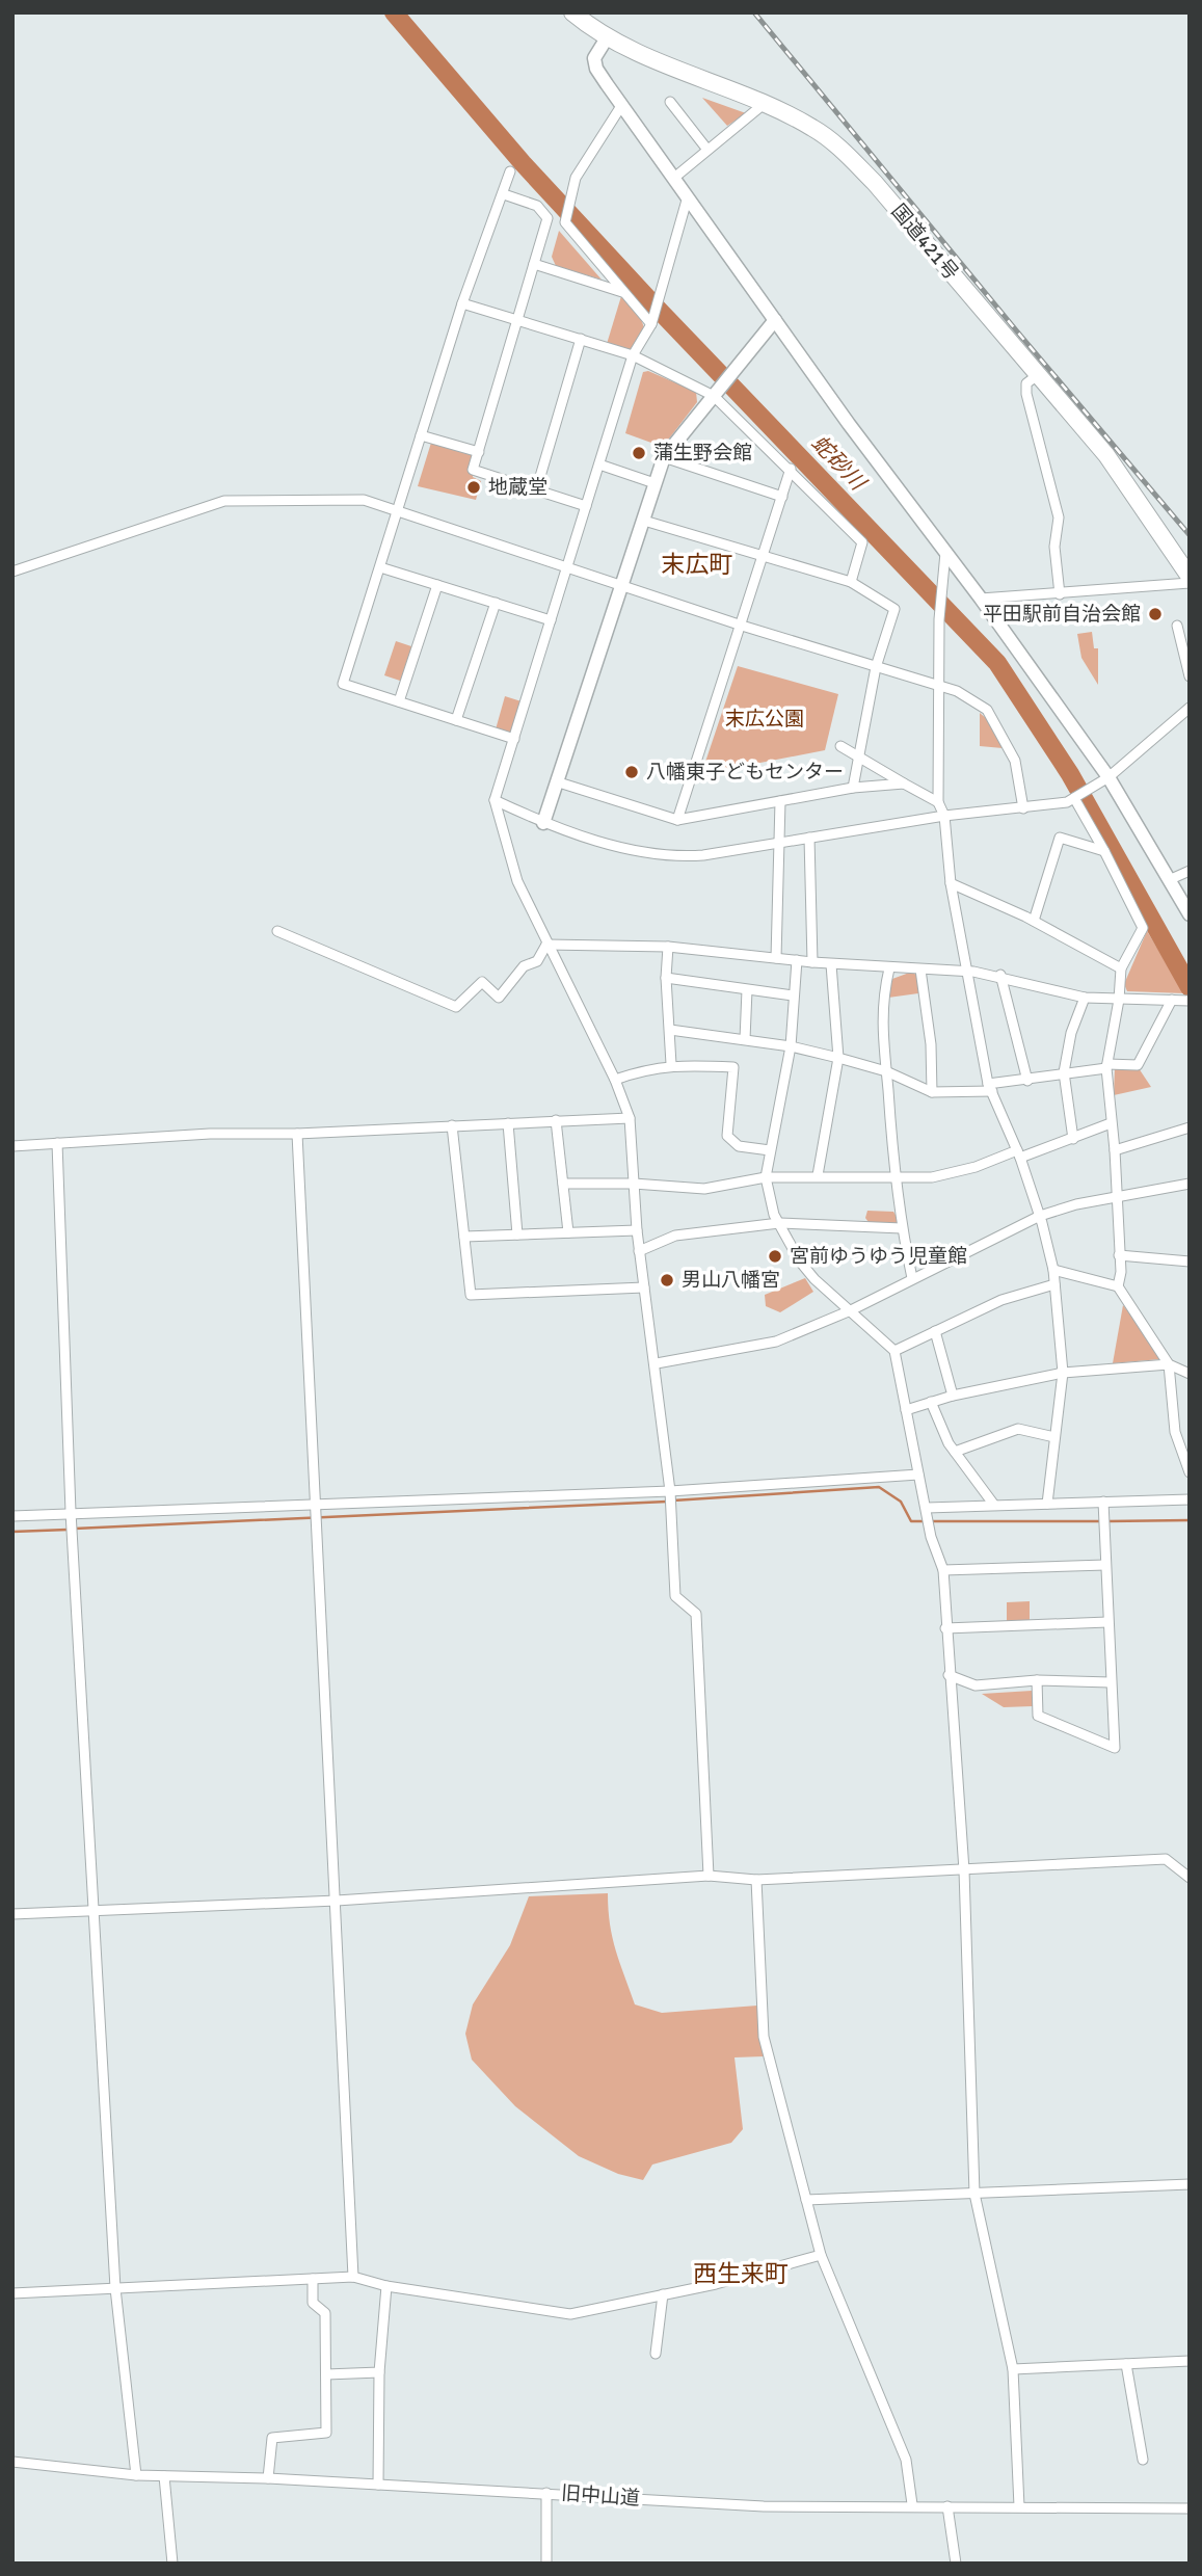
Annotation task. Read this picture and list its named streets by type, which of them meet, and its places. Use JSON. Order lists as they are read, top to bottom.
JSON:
{
  "streets": {
    "highway": ["国道421号"],
    "street": ["旧中山道"]
  },
  "districts": ["末広町", "西生来町"],
  "water": ["蛇砂川"],
  "parks": ["末広公園"],
  "places": [
    "蒲生野会館",
    "地蔵堂",
    "平田駅前自治会館",
    "八幡東子どもセンター",
    "宮前ゆうゆう児童館",
    "男山八幡宮"
  ]
}
